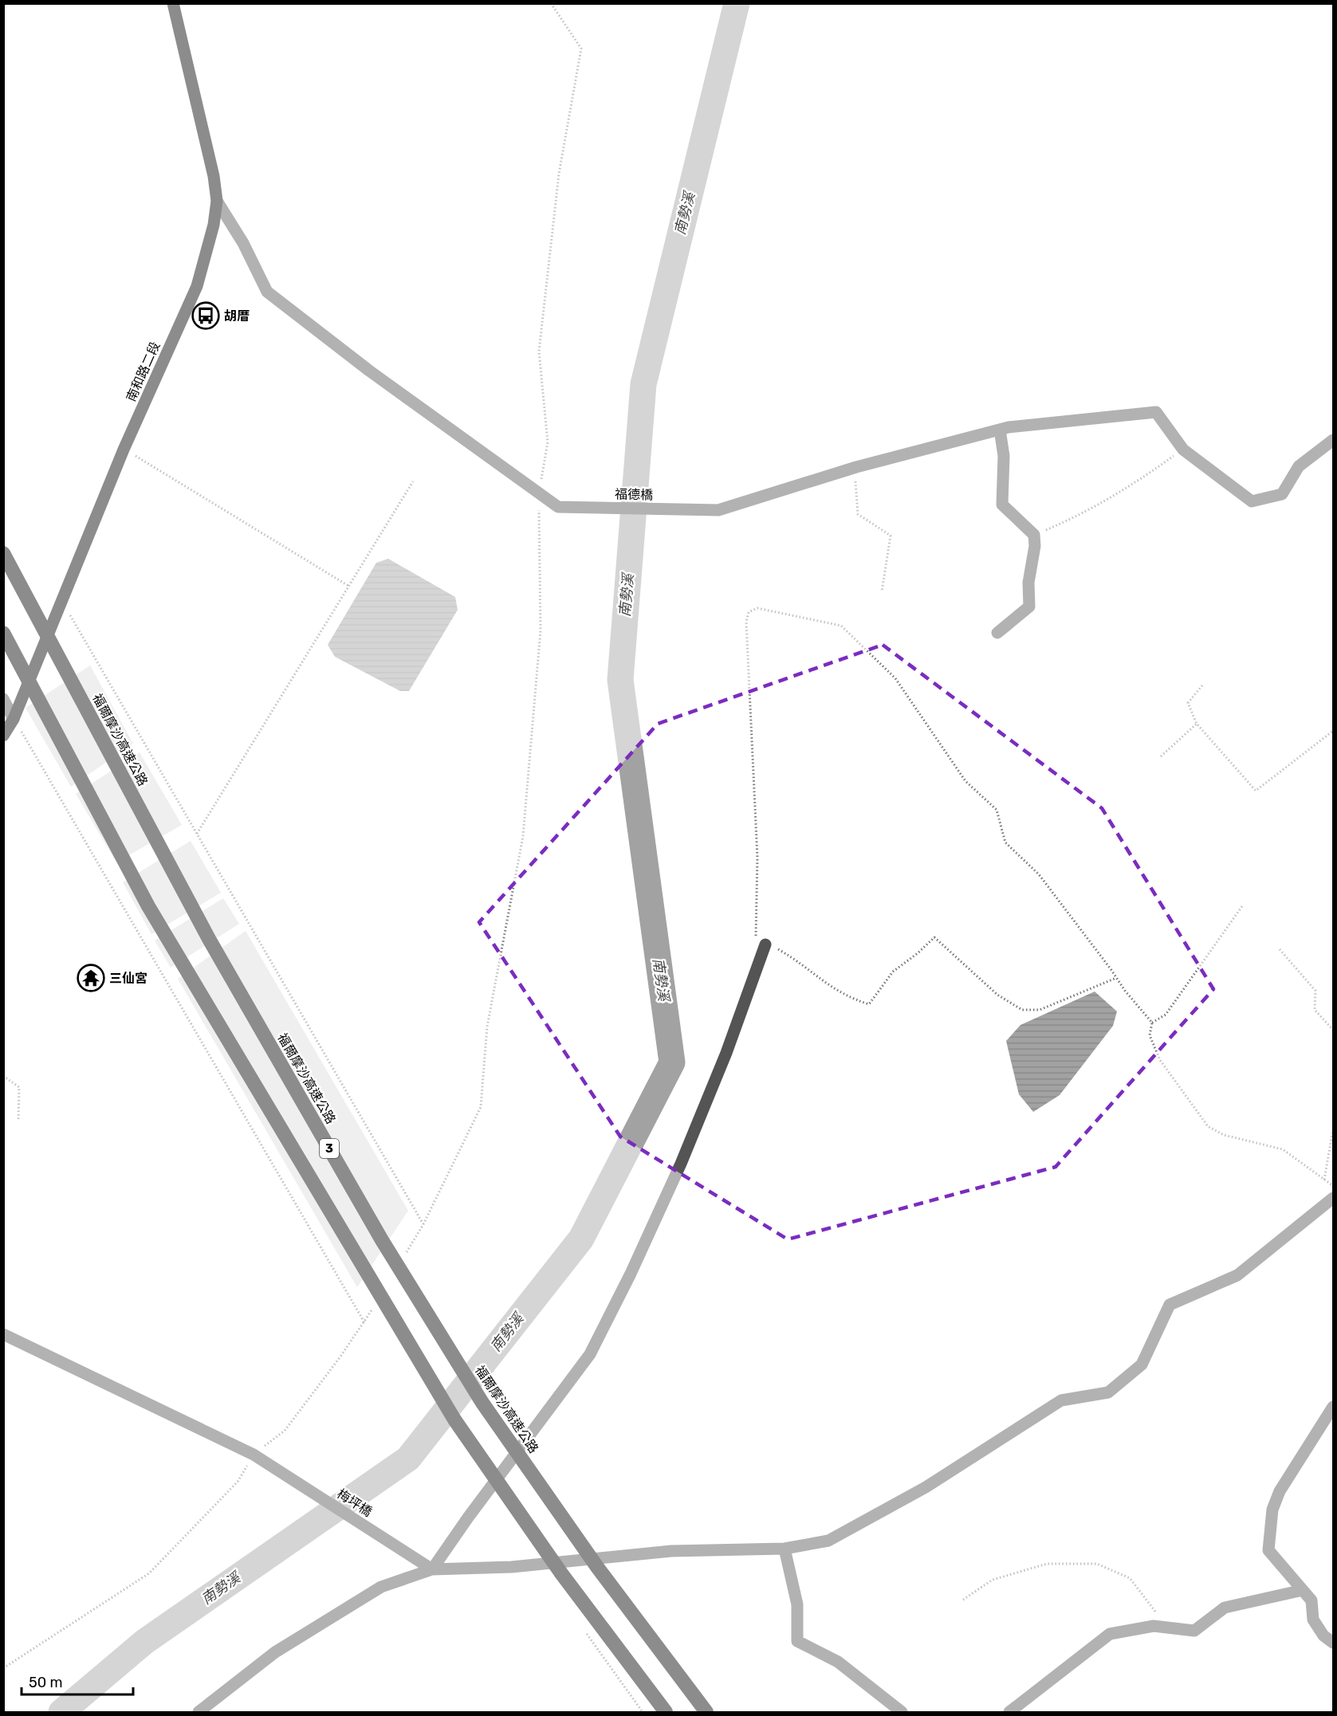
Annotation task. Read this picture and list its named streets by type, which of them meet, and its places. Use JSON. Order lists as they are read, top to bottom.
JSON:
{
  "streets": {
    "highway": ["福爾摩沙高速公路", "3"],
    "main road": ["南和路二段"],
    "street": ["福德橋", "梅坪橋"]
  },
  "crossings": [
    ["南和路二段", "福德橋"]
  ],
  "water": ["南勢溪"],
  "places": {
    "bus stop": ["胡厝"],
    "temple": ["三仙宮"]
  },
  "scale_bar": "50 m"
}
